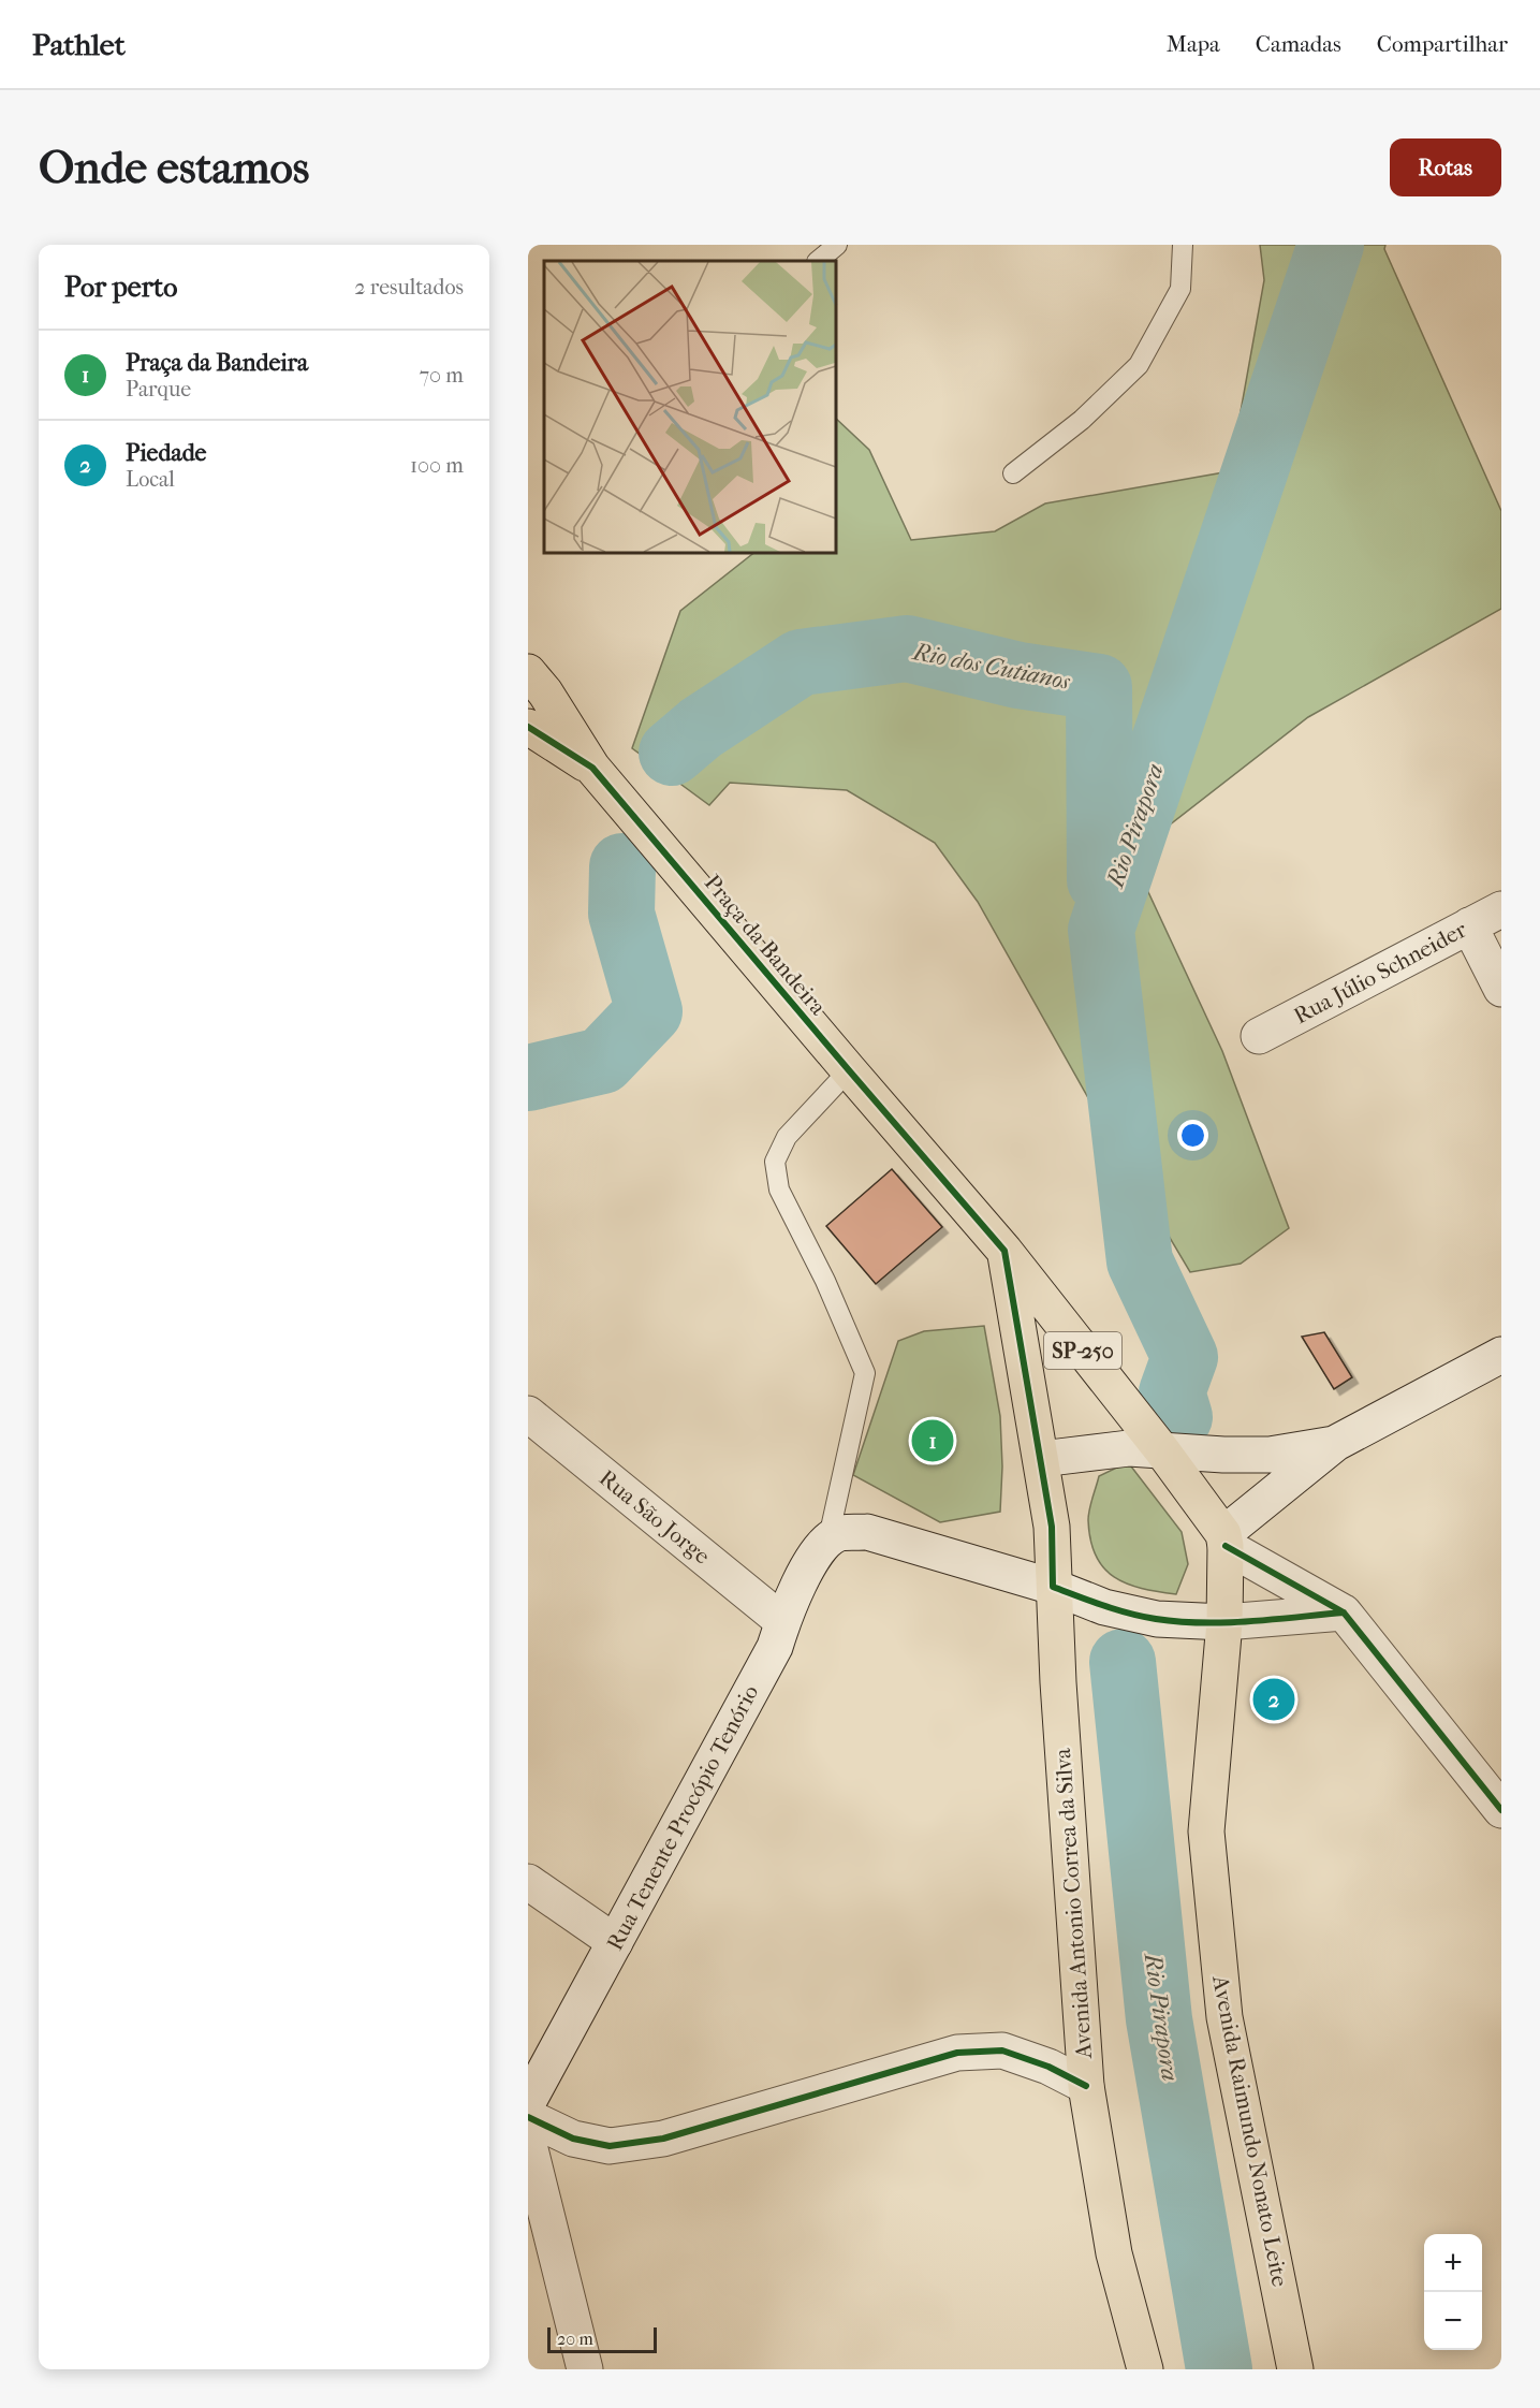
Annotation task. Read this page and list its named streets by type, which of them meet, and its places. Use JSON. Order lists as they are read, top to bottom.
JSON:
{
  "streets": {
    "main road": [
      "Praça da Bandeira",
      "SP-250",
      "Avenida Antonio Correa da Silva",
      "Avenida Raimundo Nonato Leite"
    ],
    "street": ["Rua Júlio Schneider", "Rua São Jorge", "Rua Tenente Procópio Tenório"]
  },
  "crossings": [
    ["Praça da Bandeira", "SP-250"],
    ["Praça da Bandeira", "Avenida Raimundo Nonato Leite"],
    ["SP-250", "Avenida Antonio Correa da Silva"],
    ["Rua São Jorge", "Rua Tenente Procópio Tenório"]
  ],
  "water": ["Rio dos Cutianos", "Rio Pirapora"],
  "scale_bar": "20 m",
  "page": {
    "header": "Pathlet",
    "nav": ["Mapa", "Camadas", "Compartilhar"],
    "buttons": "Rotas",
    "title": "Onde estamos",
    "heading": ["Por perto", "2 resultados"],
    "list": [
      {
        "mark": "1",
        "name": "Praça da Bandeira",
        "note": "Parque",
        "value": "70 m"
      },
      {
        "mark": "2",
        "name": "Piedade",
        "note": "Local",
        "value": "100 m"
      }
    ],
    "pins": ["1", "2"],
    "map_buttons": ["+", "−"],
    "scale": "20 m"
  }
}
